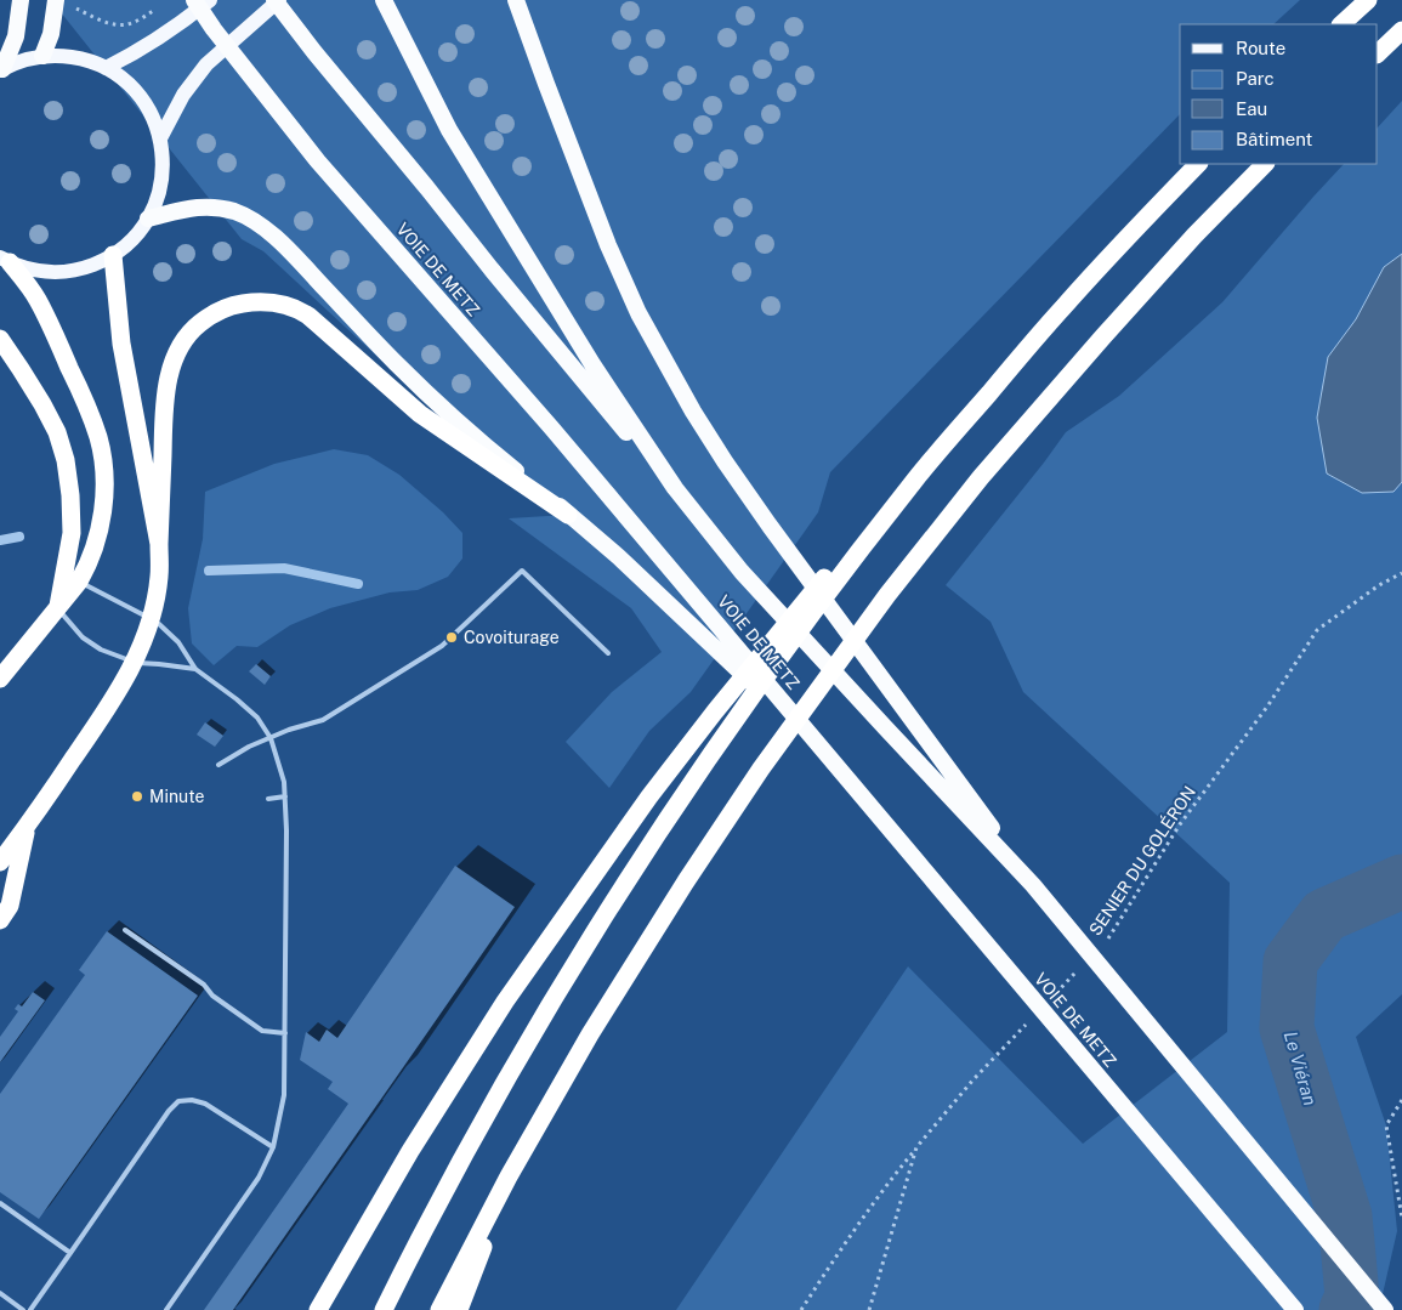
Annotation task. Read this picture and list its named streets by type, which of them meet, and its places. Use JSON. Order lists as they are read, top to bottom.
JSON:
{
  "streets": {
    "highway": ["VOIE DE METZ"],
    "path": ["SENIER DU GOLÉRON"]
  },
  "water": ["Le Viéran"],
  "places": ["Covoiturage", "Minute"],
  "legend": [
    "Route",
    "Parc",
    "Eau",
    "Bâtiment"
  ]
}
